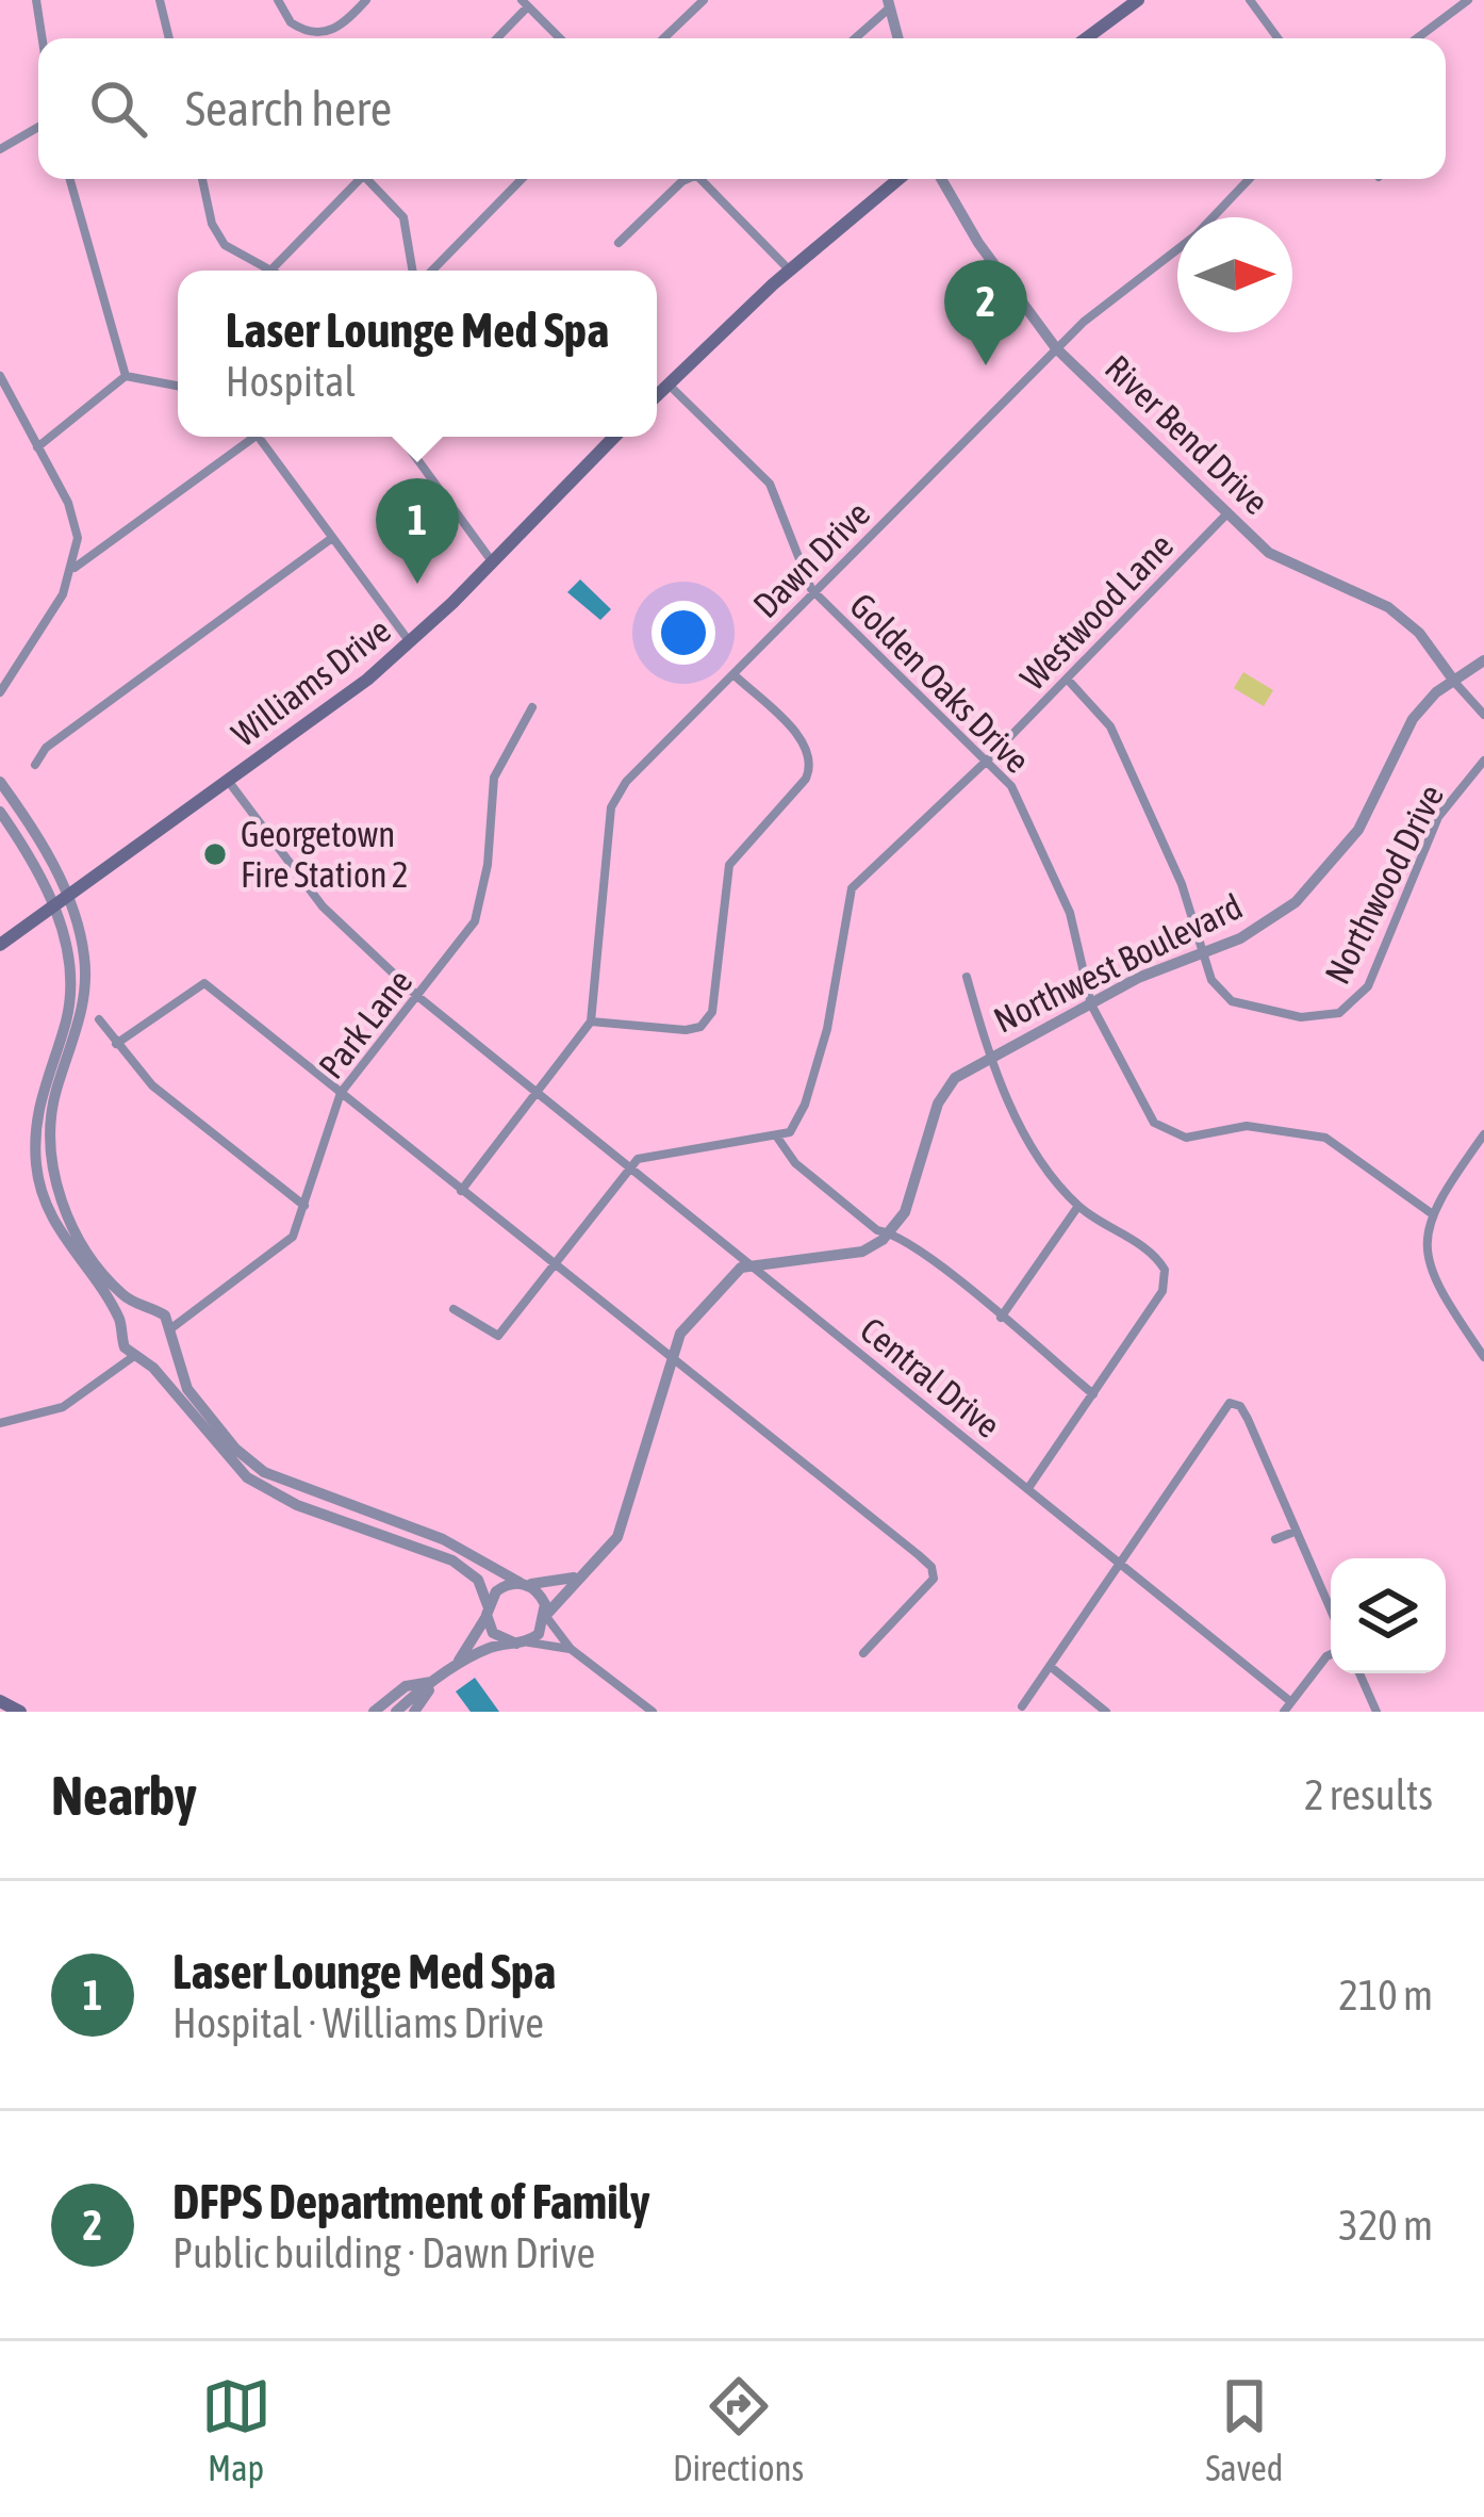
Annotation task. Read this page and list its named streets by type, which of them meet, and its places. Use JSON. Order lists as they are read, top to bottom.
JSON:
{
  "streets": {
    "main road": ["Williams Drive"],
    "street": [
      "River Bend Drive",
      "Dawn Drive",
      "Westwood Lane",
      "Golden Oaks Drive",
      "Northwood Drive",
      "Northwest Boulevard",
      "Park Lane",
      "Central Drive"
    ]
  },
  "crossings": [
    ["River Bend Drive", "Dawn Drive"],
    ["River Bend Drive", "Westwood Lane"],
    ["River Bend Drive", "Northwest Boulevard"],
    ["Dawn Drive", "Golden Oaks Drive"],
    ["Dawn Drive", "Central Drive"],
    ["Westwood Lane", "Golden Oaks Drive"],
    ["Westwood Lane", "Northwood Drive"],
    ["Williams Drive", "Central Drive"],
    ["Golden Oaks Drive", "Northwest Boulevard"],
    ["Northwood Drive", "Northwest Boulevard"],
    ["Park Lane", "Central Drive"]
  ],
  "places": ["Georgetown Fire Station 2"],
  "north": "right",
  "page": {
    "search": "Search here",
    "pins": ["2", "1"],
    "popup": ["Laser Lounge Med Spa", "Hospital"],
    "heading": ["Nearby", "2 results"],
    "list": [
      {
        "mark": "1",
        "name": "Laser Lounge Med Spa",
        "note": "Hospital · Williams Drive",
        "value": "210 m"
      },
      {
        "mark": "2",
        "name": "DFPS Department of Family",
        "note": "Public building · Dawn Drive",
        "value": "320 m"
      }
    ],
    "nav": ["Map", "Directions", "Saved"]
  }
}
